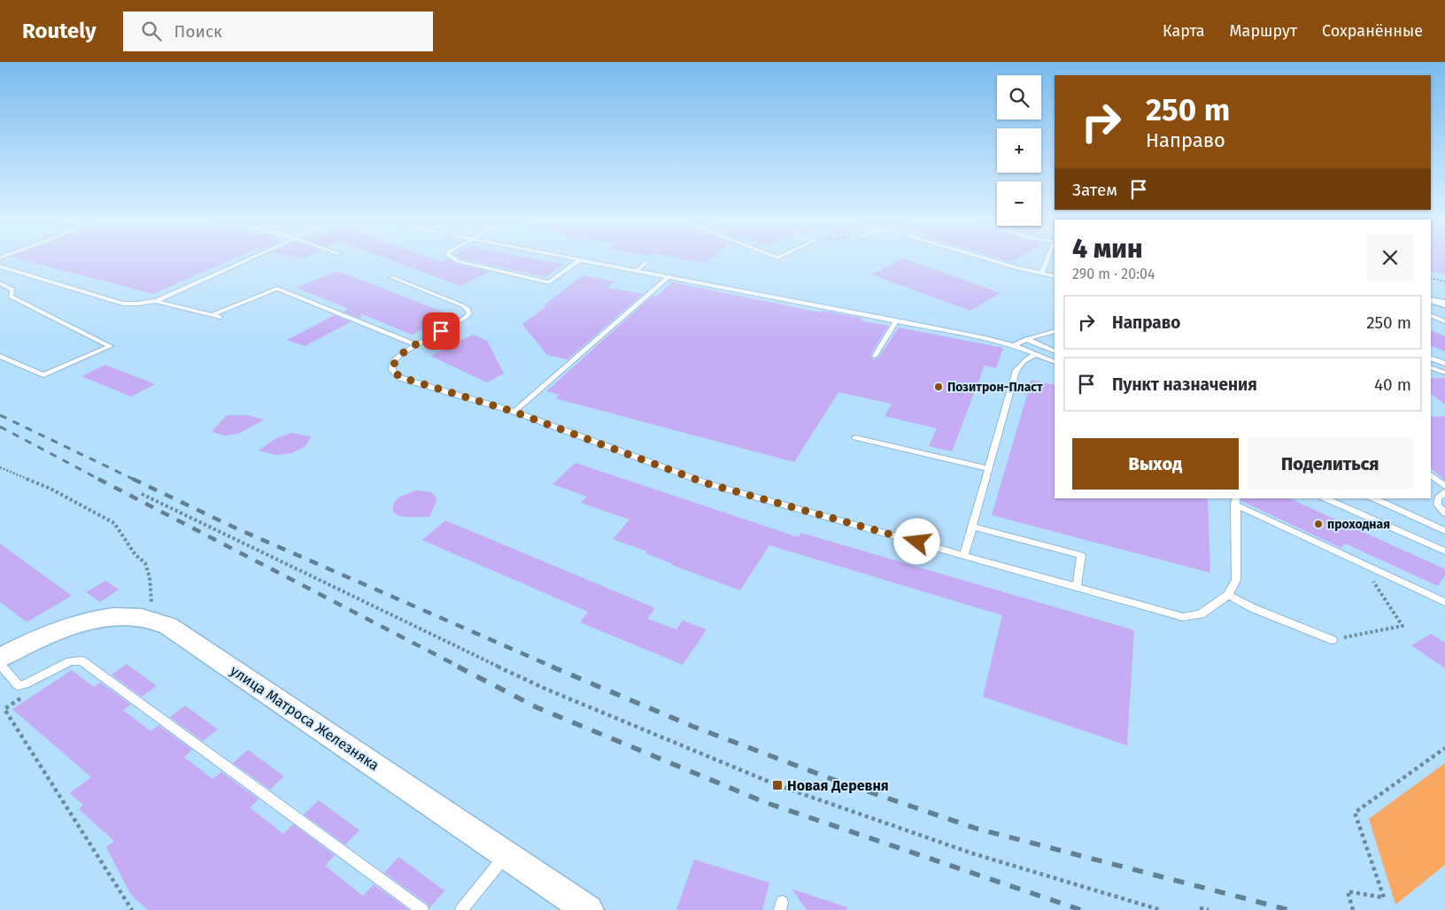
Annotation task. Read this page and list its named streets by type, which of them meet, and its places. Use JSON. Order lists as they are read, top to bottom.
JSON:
{
  "streets": {
    "street": ["улица Матроса Железняка"]
  },
  "places": {
    "other": ["Позитрон-Пласт", "проходная"],
    "transit": ["Новая Деревня"]
  },
  "page": {
    "header": "Routely",
    "search": "Поиск",
    "nav": ["Карта", "Маршрут", "Сохранённые"],
    "map_buttons": ["+", "−"],
    "turn": ["250 m", "Направо"],
    "then": "Затем",
    "heading": ["4 мин", "290 m · 20:04"],
    "list": [
      {
        "name": "Направо",
        "value": "250 m"
      },
      {
        "name": "Пункт назначения",
        "value": "40 m"
      }
    ],
    "buttons": ["Выход", "Поделиться"]
  }
}
